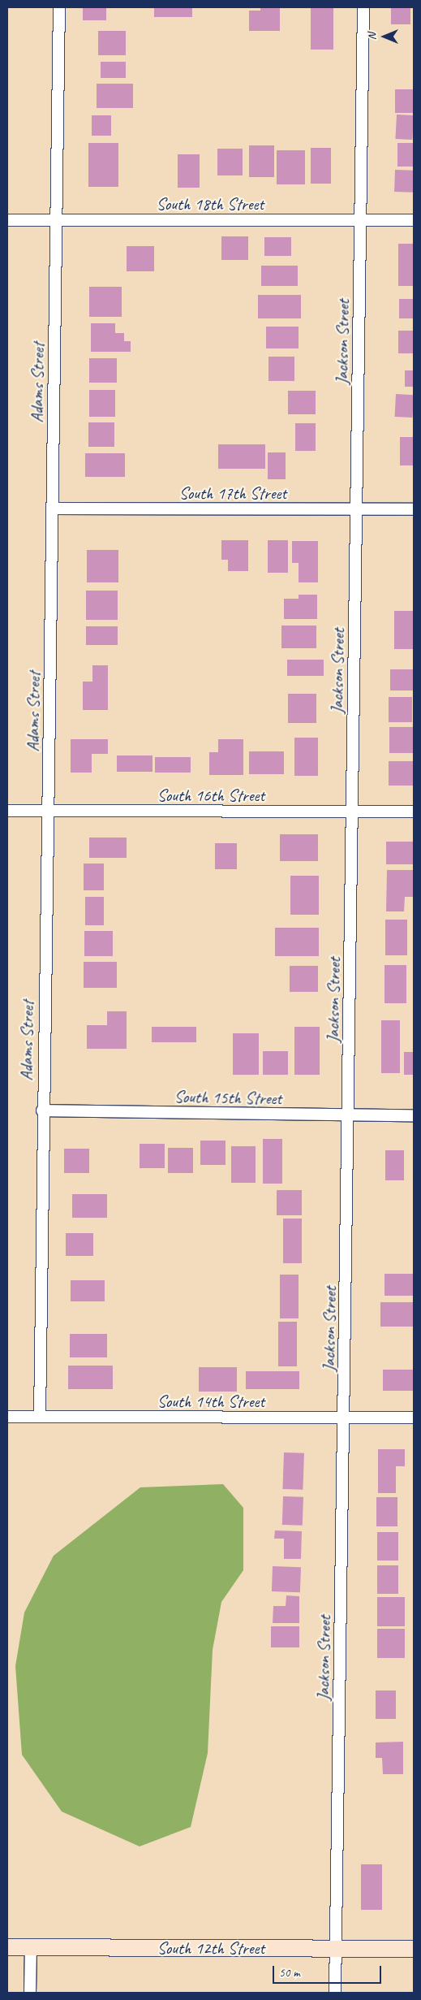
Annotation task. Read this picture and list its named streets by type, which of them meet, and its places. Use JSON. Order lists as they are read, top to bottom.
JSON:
{
  "streets": {
    "street": [
      "South 18th Street",
      "Jackson Street",
      "Adams Street",
      "South 17th Street",
      "South 16th Street",
      "South 15th Street",
      "South 14th Street",
      "South 12th Street"
    ]
  },
  "crossings": [
    ["South 18th Street", "Jackson Street"],
    ["South 18th Street", "Adams Street"],
    ["Jackson Street", "South 17th Street"],
    ["Jackson Street", "South 16th Street"],
    ["Jackson Street", "South 15th Street"],
    ["Jackson Street", "South 14th Street"],
    ["Jackson Street", "South 12th Street"],
    ["Adams Street", "South 17th Street"],
    ["Adams Street", "South 16th Street"],
    ["Adams Street", "South 15th Street"],
    ["Adams Street", "South 14th Street"]
  ],
  "scale_bar": "50 m",
  "north": "left"
}
